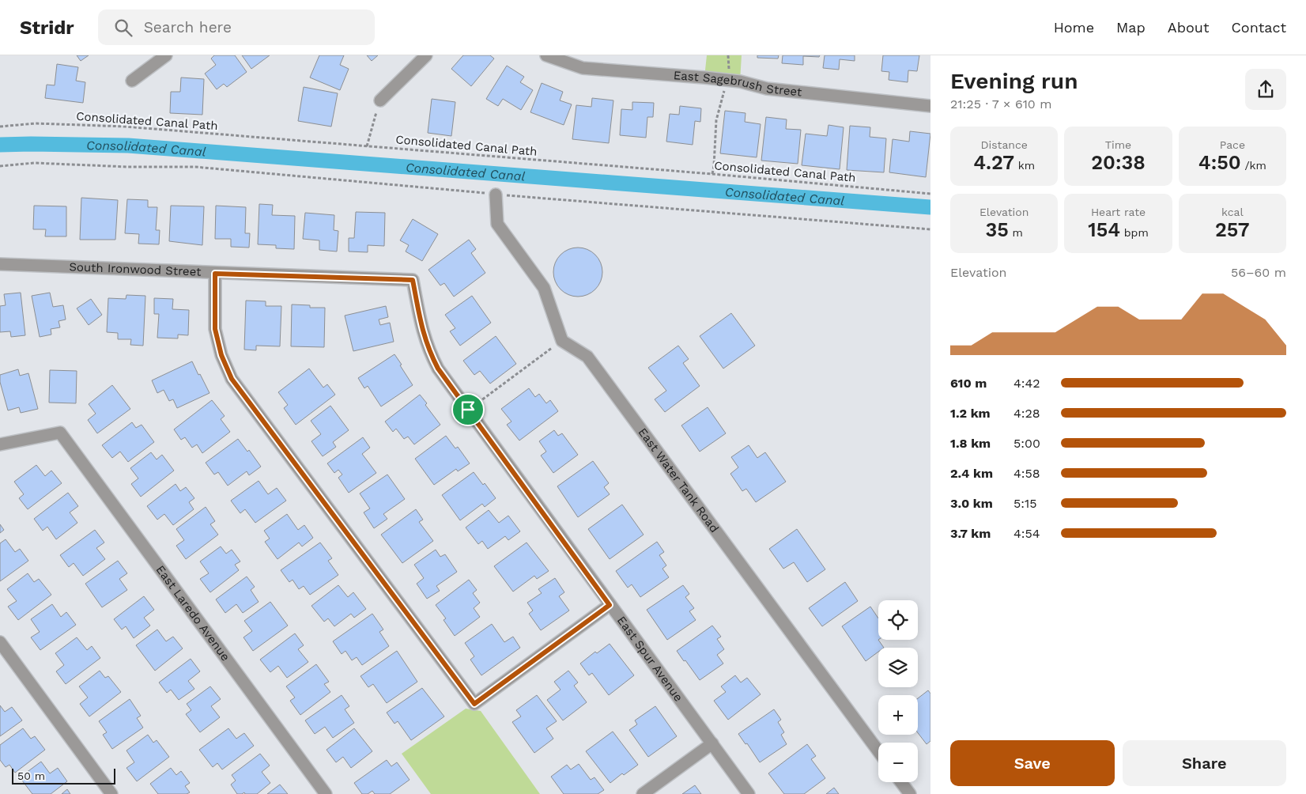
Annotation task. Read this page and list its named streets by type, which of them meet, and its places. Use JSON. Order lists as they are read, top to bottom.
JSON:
{
  "streets": {
    "street": [
      "East Sagebrush Street",
      "South Ironwood Street",
      "East Water Tank Road",
      "East Laredo Avenue",
      "East Spur Avenue"
    ],
    "path": ["Consolidated Canal Path"]
  },
  "crossings": [
    ["South Ironwood Street", "East Spur Avenue"]
  ],
  "water": ["Consolidated Canal"],
  "scale_bar": "50 m",
  "page": {
    "header": "Stridr",
    "search": "Search here",
    "nav": [
      "Home",
      "Map",
      "About",
      "Contact"
    ],
    "heading": ["Evening run", "21:25 · 7 × 610 m"],
    "stats": [
      ["Distance", "4.27 km"],
      ["Time", "20:38"],
      ["Pace", "4:50 /km"],
      ["Elevation", "35 m"],
      ["Heart rate", "154 bpm"],
      ["kcal", "257"]
    ],
    "chart": ["Elevation", "56–60 m"],
    "list": [
      {
        "name": "610 m",
        "note": "4:42"
      },
      {
        "name": "1.2 km",
        "note": "4:28"
      },
      {
        "name": "1.8 km",
        "note": "5:00"
      },
      {
        "name": "2.4 km",
        "note": "4:58"
      },
      {
        "name": "3.0 km",
        "note": "5:15"
      },
      {
        "name": "3.7 km",
        "note": "4:54"
      }
    ],
    "map_buttons": ["+", "−"],
    "buttons": ["Save", "Share"],
    "scale": "50 m"
  }
}
